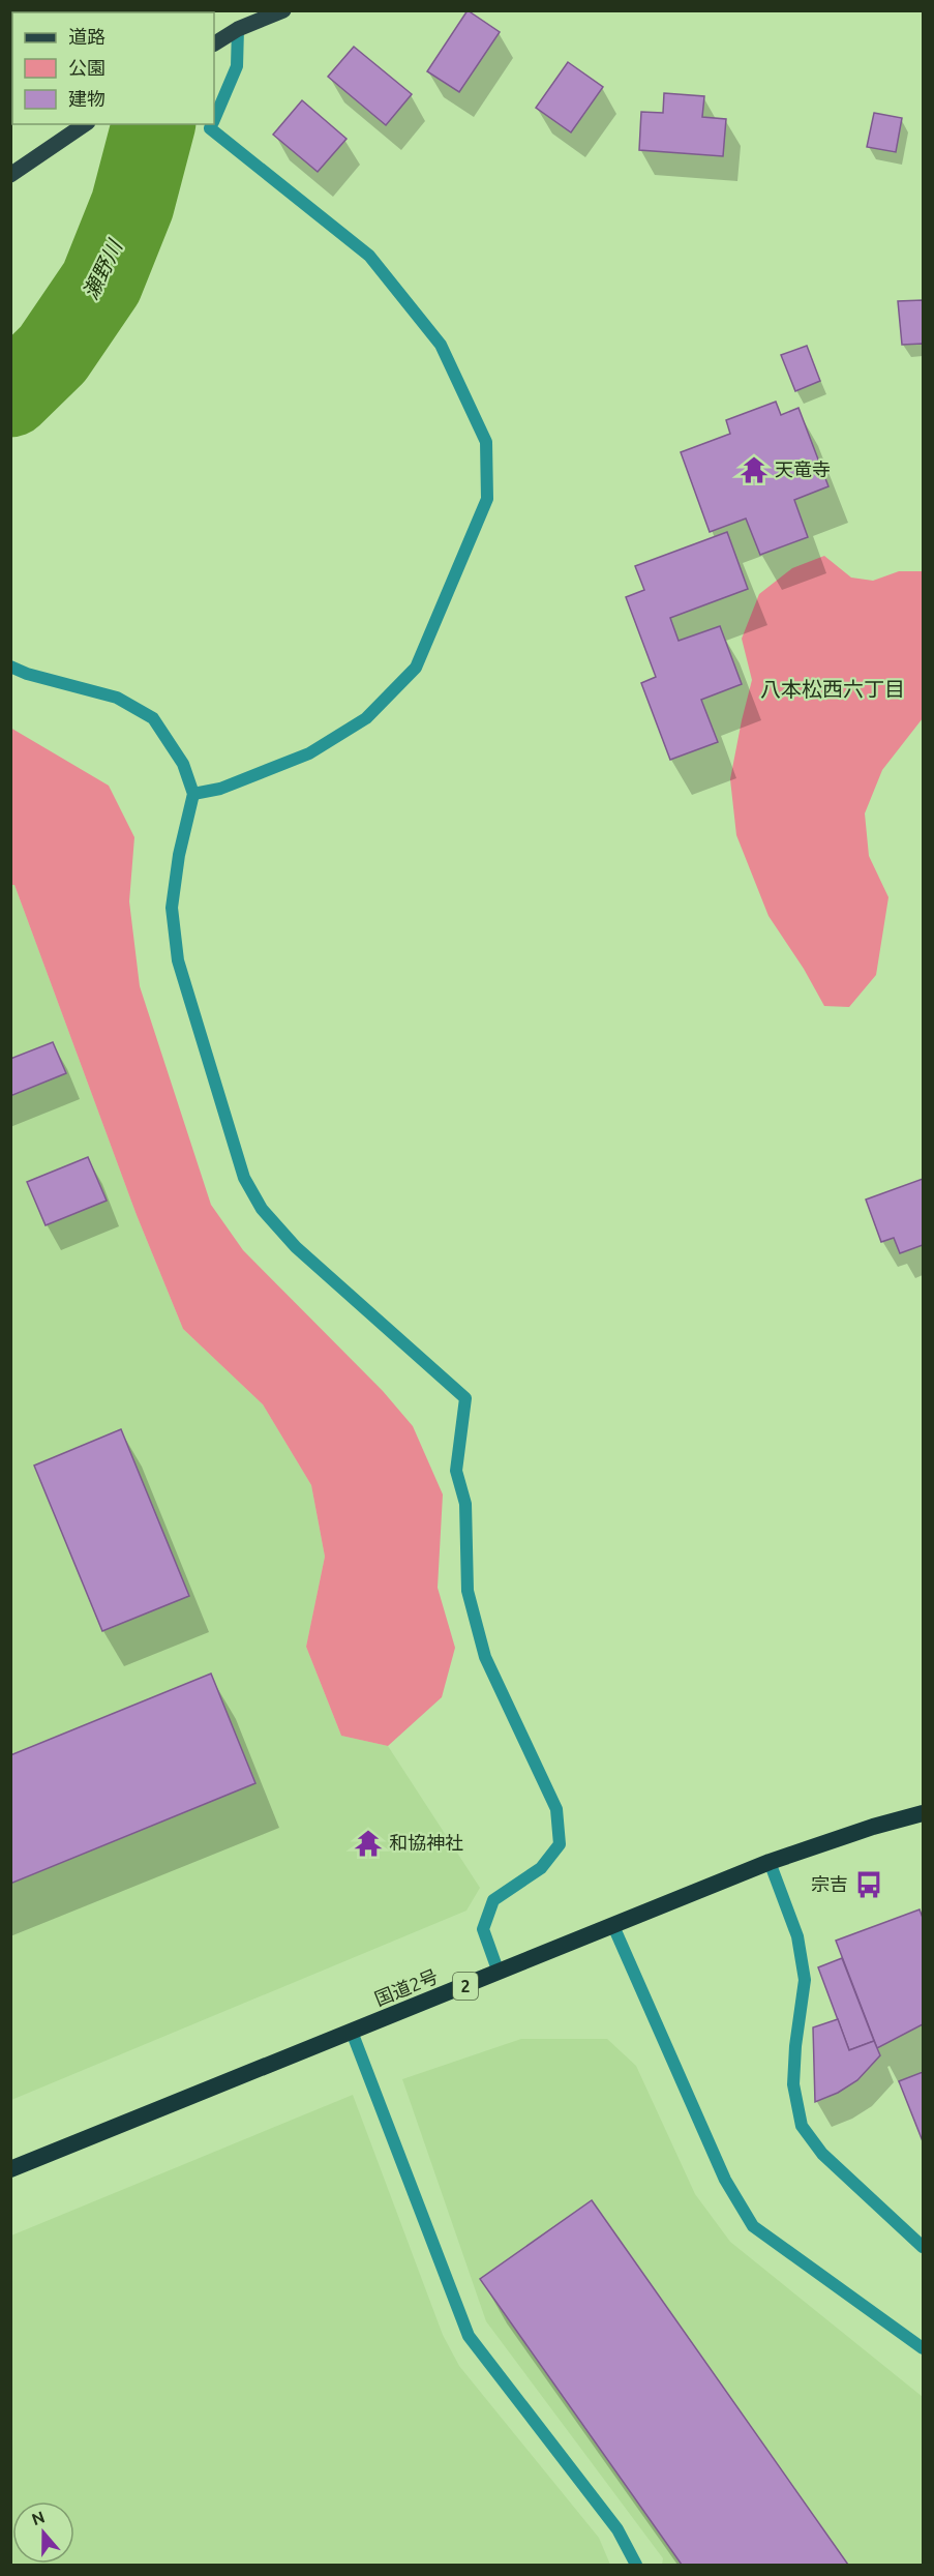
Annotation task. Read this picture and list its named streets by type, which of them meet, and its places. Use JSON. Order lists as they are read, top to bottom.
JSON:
{
  "streets": {
    "highway": ["2", "国道2号"]
  },
  "districts": ["八本松西六丁目"],
  "water": ["瀬野川"],
  "places": {
    "temple": ["天竜寺", "和協神社"],
    "bus stop": ["宗吉"]
  },
  "legend": ["道路", "公園", "建物"],
  "north": "top"
}
